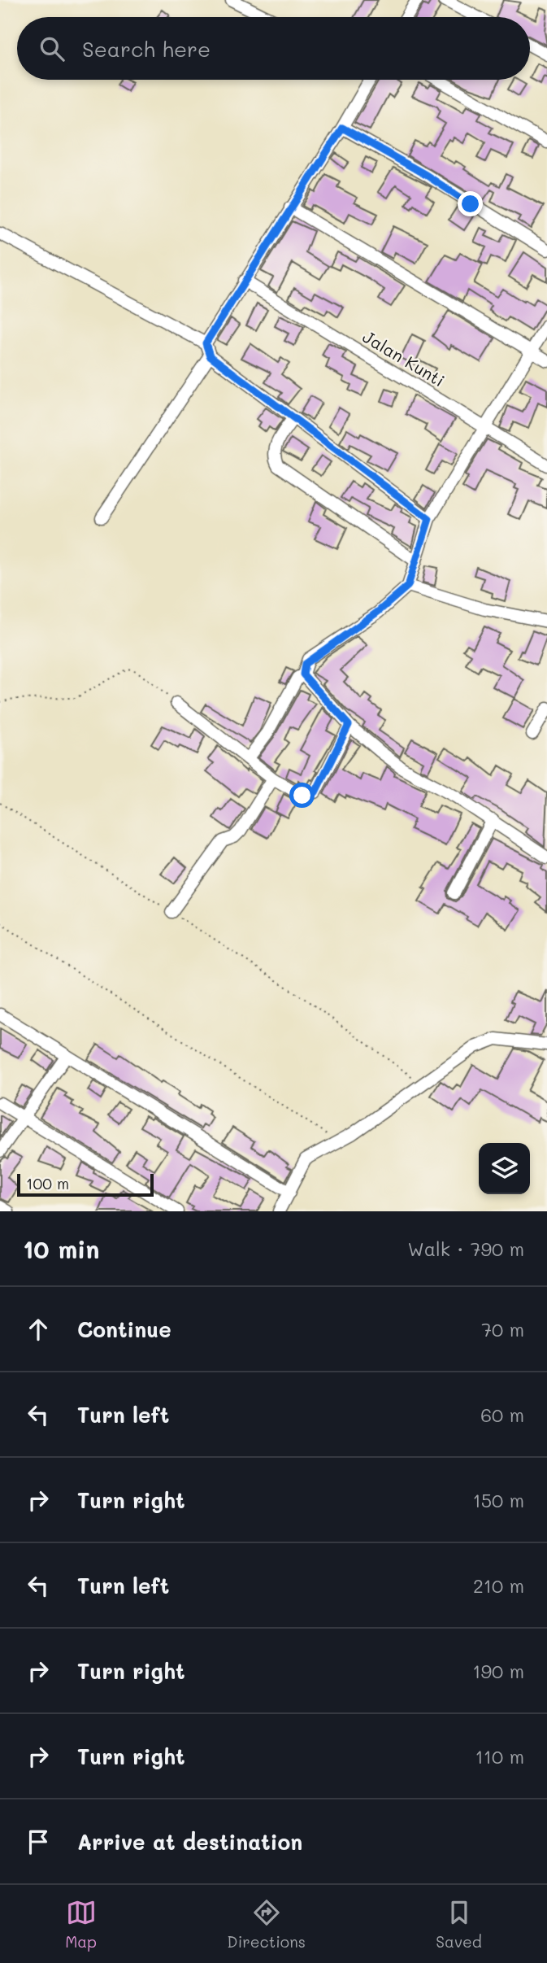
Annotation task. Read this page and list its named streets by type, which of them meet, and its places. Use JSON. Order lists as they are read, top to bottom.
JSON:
{
  "streets": {
    "street": ["Jalan Kunti"]
  },
  "scale_bar": "100 m",
  "page": {
    "search": "Search here",
    "scale": "100 m",
    "heading": ["10 min", "Walk · 790 m"],
    "list": [
      ["Continue", "70 m"],
      ["Turn left", "60 m"],
      ["Turn right", "150 m"],
      ["Turn left", "210 m"],
      ["Turn right", "190 m"],
      ["Turn right", "110 m"],
      "Arrive at destination"
    ],
    "nav": ["Map", "Directions", "Saved"]
  }
}
